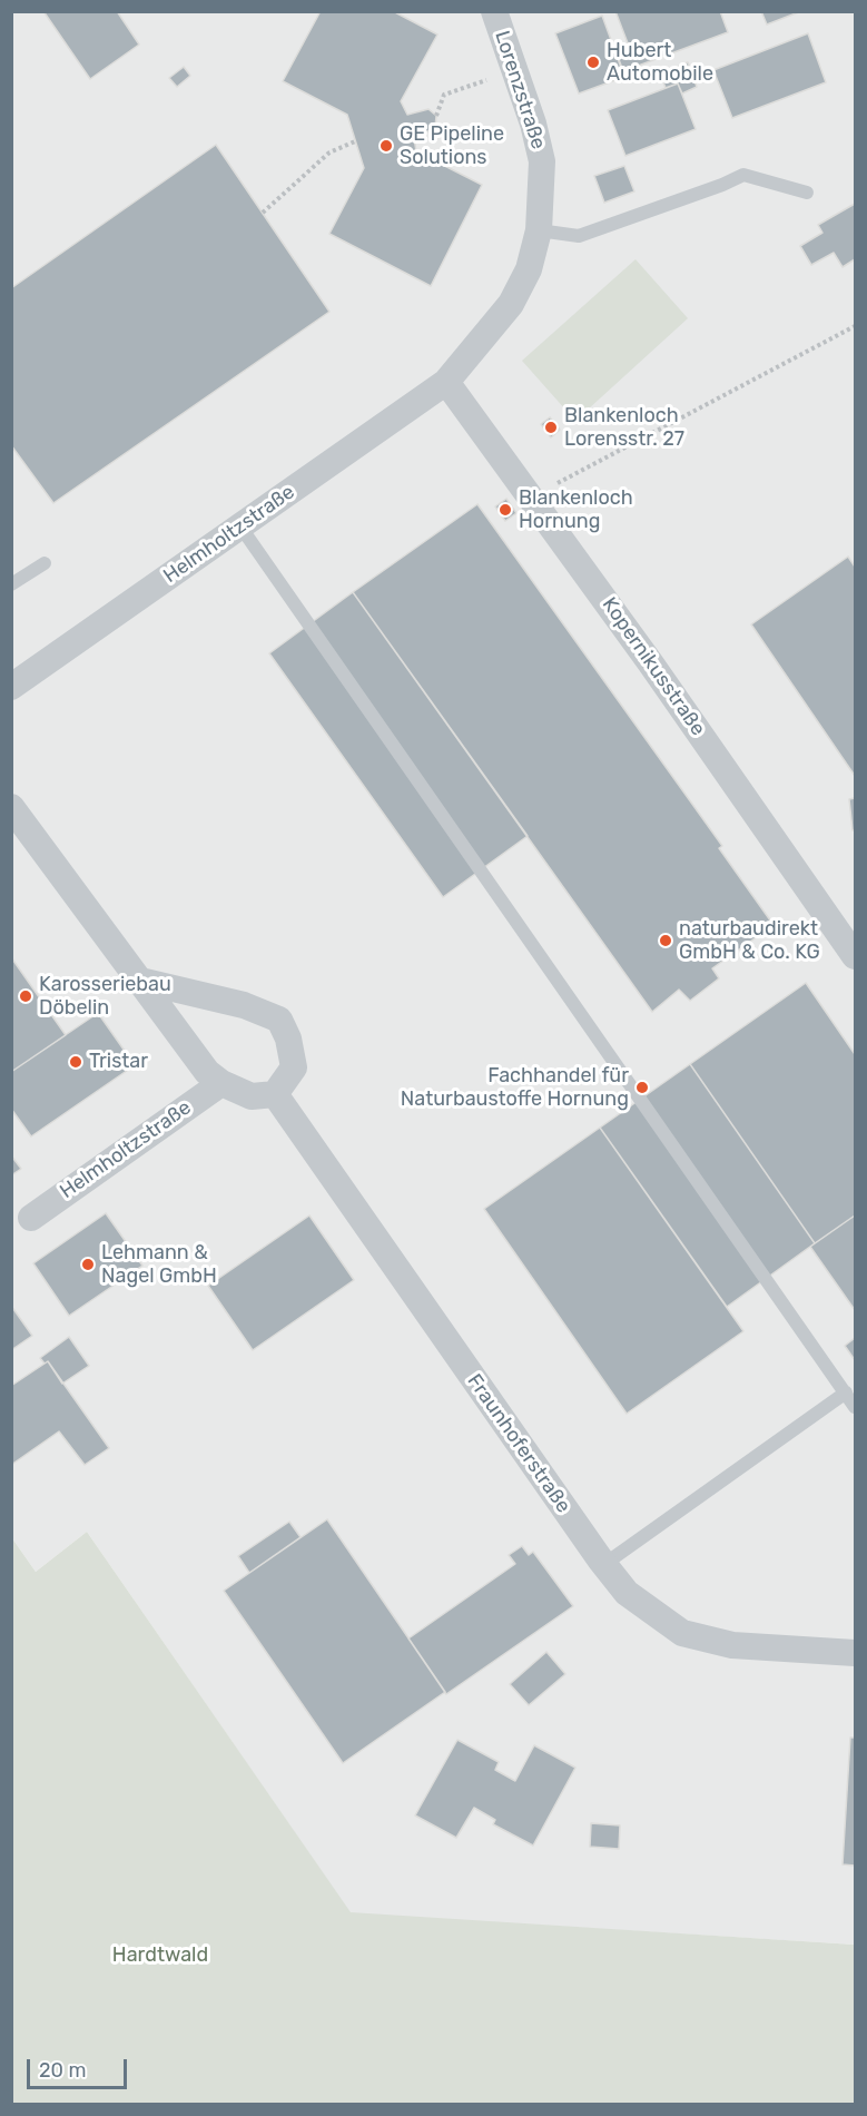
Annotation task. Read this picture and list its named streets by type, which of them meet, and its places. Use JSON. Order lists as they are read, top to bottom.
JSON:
{
  "streets": {
    "street": [
      "Lorenzstraße",
      "Helmholtzstraße",
      "Kopernikusstraße",
      "Fraunhoferstraße"
    ]
  },
  "crossings": [
    ["Lorenzstraße", "Helmholtzstraße"],
    ["Lorenzstraße", "Kopernikusstraße"],
    ["Helmholtzstraße", "Kopernikusstraße"]
  ],
  "parks": ["Hardtwald"],
  "places": [
    "Hubert Automobile",
    "GE Pipeline Solutions",
    "Blankenloch Lorensstr. 27",
    "Blankenloch Hornung",
    "naturbaudirekt GmbH & Co. KG",
    "Karosseriebau Döbelin",
    "Tristar",
    "Fachhandel für Naturbaustoffe Hornung",
    "Lehmann & Nagel GmbH"
  ],
  "scale_bar": "20 m"
}
